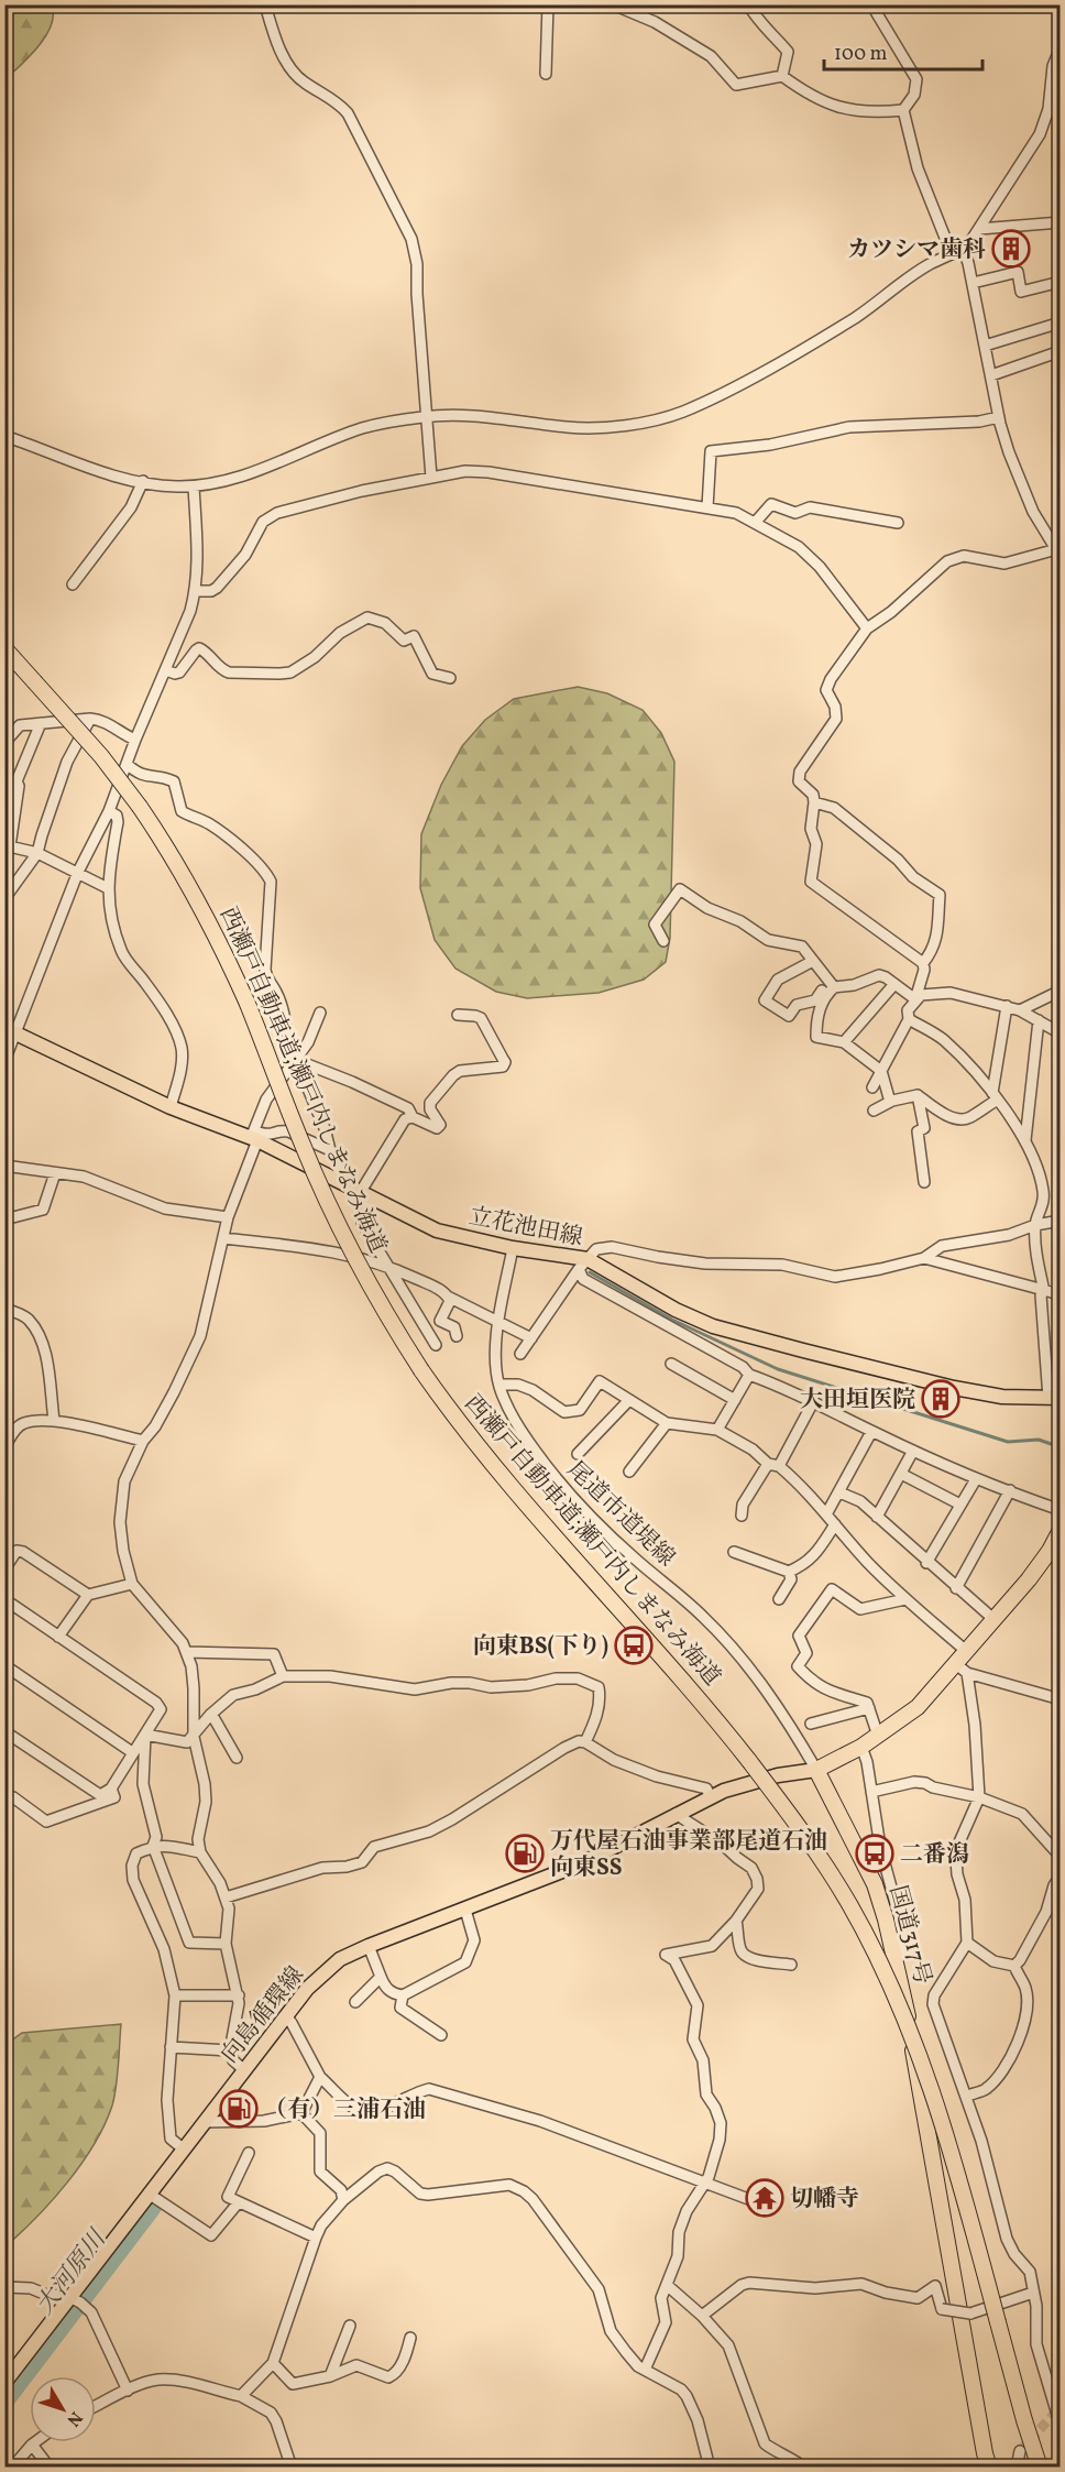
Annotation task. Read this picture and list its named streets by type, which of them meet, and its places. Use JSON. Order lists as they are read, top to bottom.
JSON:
{
  "streets": {
    "highway": ["西瀬戸自動車道;瀬戸内しまなみ海道", "国道317号"],
    "main road": ["立花池田線", "向島循環線"],
    "street": ["尾道市道堤線"]
  },
  "crossings": [
    ["立花池田線", "尾道市道堤線"],
    ["尾道市道堤線", "国道317号"],
    ["尾道市道堤線", "向島循環線"],
    ["国道317号", "向島循環線"]
  ],
  "water": ["大河原川"],
  "places": {
    "building": ["カツシマ歯科", "大田垣医院"],
    "bus stop": ["向東BS(下り)", "二番潟"],
    "fuel station": ["万代屋石油事業部尾道石油 向東SS", "（有）三浦石油"],
    "temple": ["切幡寺"]
  },
  "scale_bar": "100 m",
  "north": "bottom right"
}
